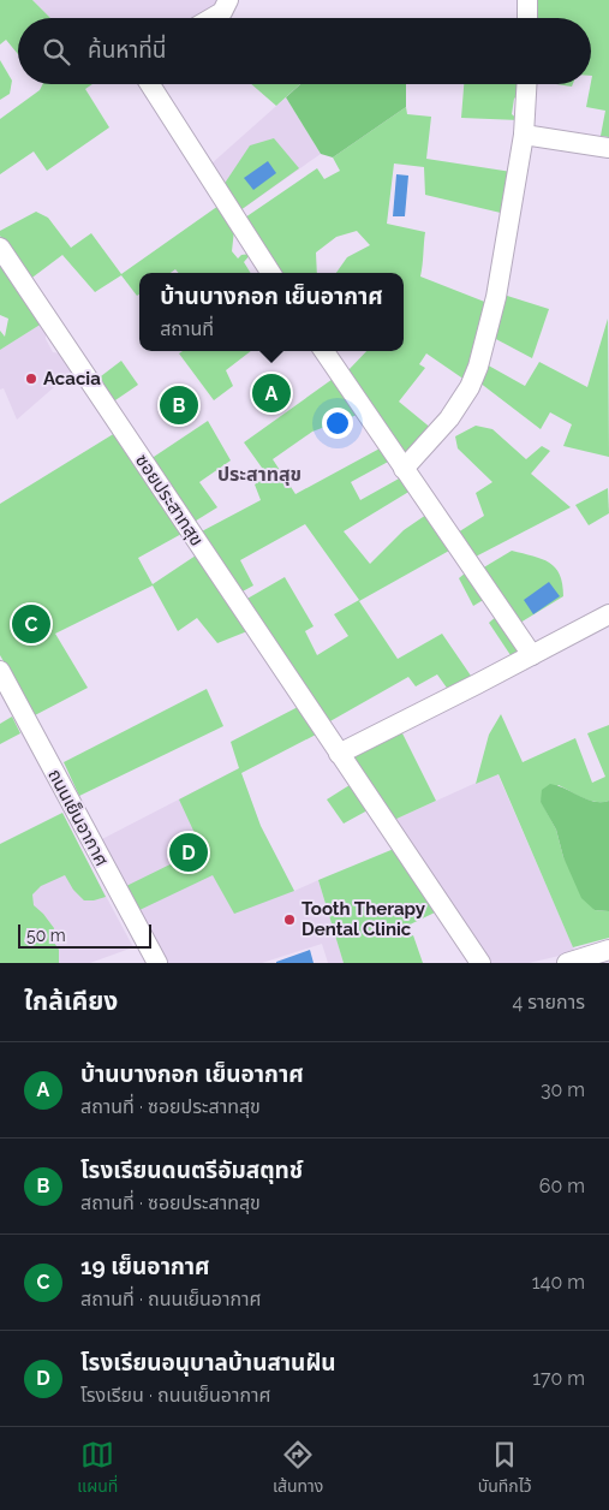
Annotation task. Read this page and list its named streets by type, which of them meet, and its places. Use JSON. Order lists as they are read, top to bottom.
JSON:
{
  "streets": {
    "street": ["ซอยประสาทสุข", "ถนนเย็นอากาศ"]
  },
  "districts": ["ประสาทสุข"],
  "places": ["Acacia", "Tooth Therapy Dental Clinic"],
  "scale_bar": "50 m",
  "page": {
    "search": "ค้นหาที่นี่",
    "popup": ["บ้านบางกอก เย็นอากาศ", "สถานที่"],
    "pins": [
      "A",
      "B",
      "C",
      "D"
    ],
    "scale": "50 m",
    "heading": ["ใกล้เคียง", "4 รายการ"],
    "list": [
      {
        "mark": "A",
        "name": "บ้านบางกอก เย็นอากาศ",
        "note": "สถานที่ · ซอยประสาทสุข",
        "value": "30 m"
      },
      {
        "mark": "B",
        "name": "โรงเรียนดนตรีอัมสตุทช์",
        "note": "สถานที่ · ซอยประสาทสุข",
        "value": "60 m"
      },
      {
        "mark": "C",
        "name": "19 เย็นอากาศ",
        "note": "สถานที่ · ถนนเย็นอากาศ",
        "value": "140 m"
      },
      {
        "mark": "D",
        "name": "โรงเรียนอนุบาลบ้านสานฝัน",
        "note": "โรงเรียน · ถนนเย็นอากาศ",
        "value": "170 m"
      }
    ],
    "nav": ["แผนที่", "เส้นทาง", "บันทึกไว้"]
  }
}
